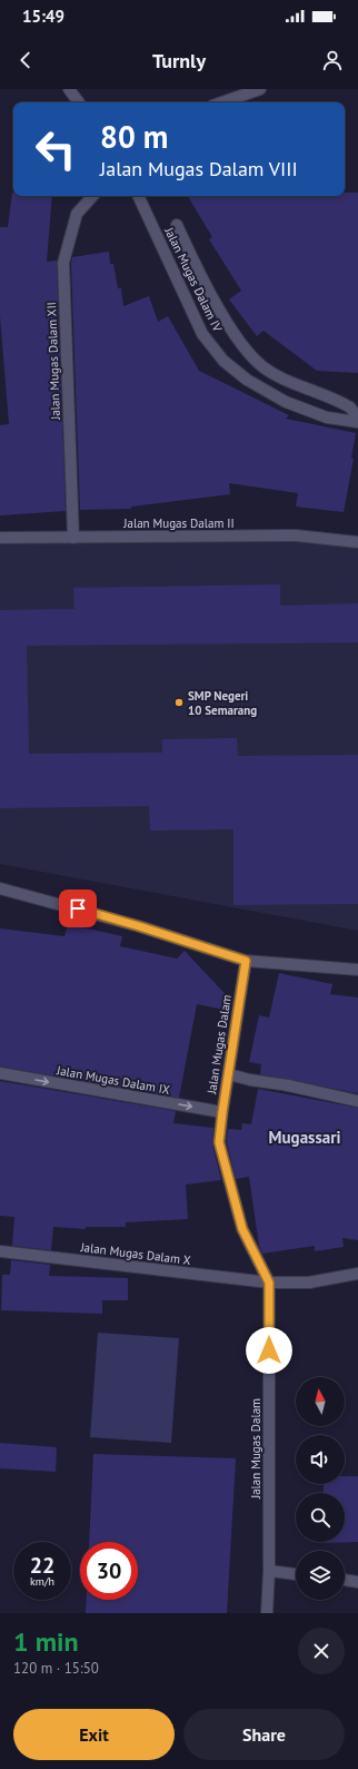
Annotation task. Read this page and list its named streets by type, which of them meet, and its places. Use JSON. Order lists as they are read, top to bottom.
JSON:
{
  "streets": {
    "street": [
      "Jalan Mugas Dalam IV",
      "Jalan Mugas Dalam XII",
      "Jalan Mugas Dalam II",
      "Jalan Mugas Dalam",
      "Jalan Mugas Dalam IX",
      "Jalan Mugas Dalam X"
    ]
  },
  "crossings": [
    ["Jalan Mugas Dalam XII", "Jalan Mugas Dalam II"],
    ["Jalan Mugas Dalam", "Jalan Mugas Dalam IX"],
    ["Jalan Mugas Dalam", "Jalan Mugas Dalam X"]
  ],
  "one_way": ["Jalan Mugas Dalam IX"],
  "districts": ["Mugassari"],
  "places": ["SMP Negeri 10 Semarang"],
  "north": "top",
  "page": {
    "status": "15:49",
    "header": "Turnly",
    "turn": ["80 m", "Jalan Mugas Dalam VIII"],
    "speed": "22 km/h",
    "limit": "30",
    "heading": ["1 min", "120 m · 15:50"],
    "buttons": ["Exit", "Share"]
  }
}
